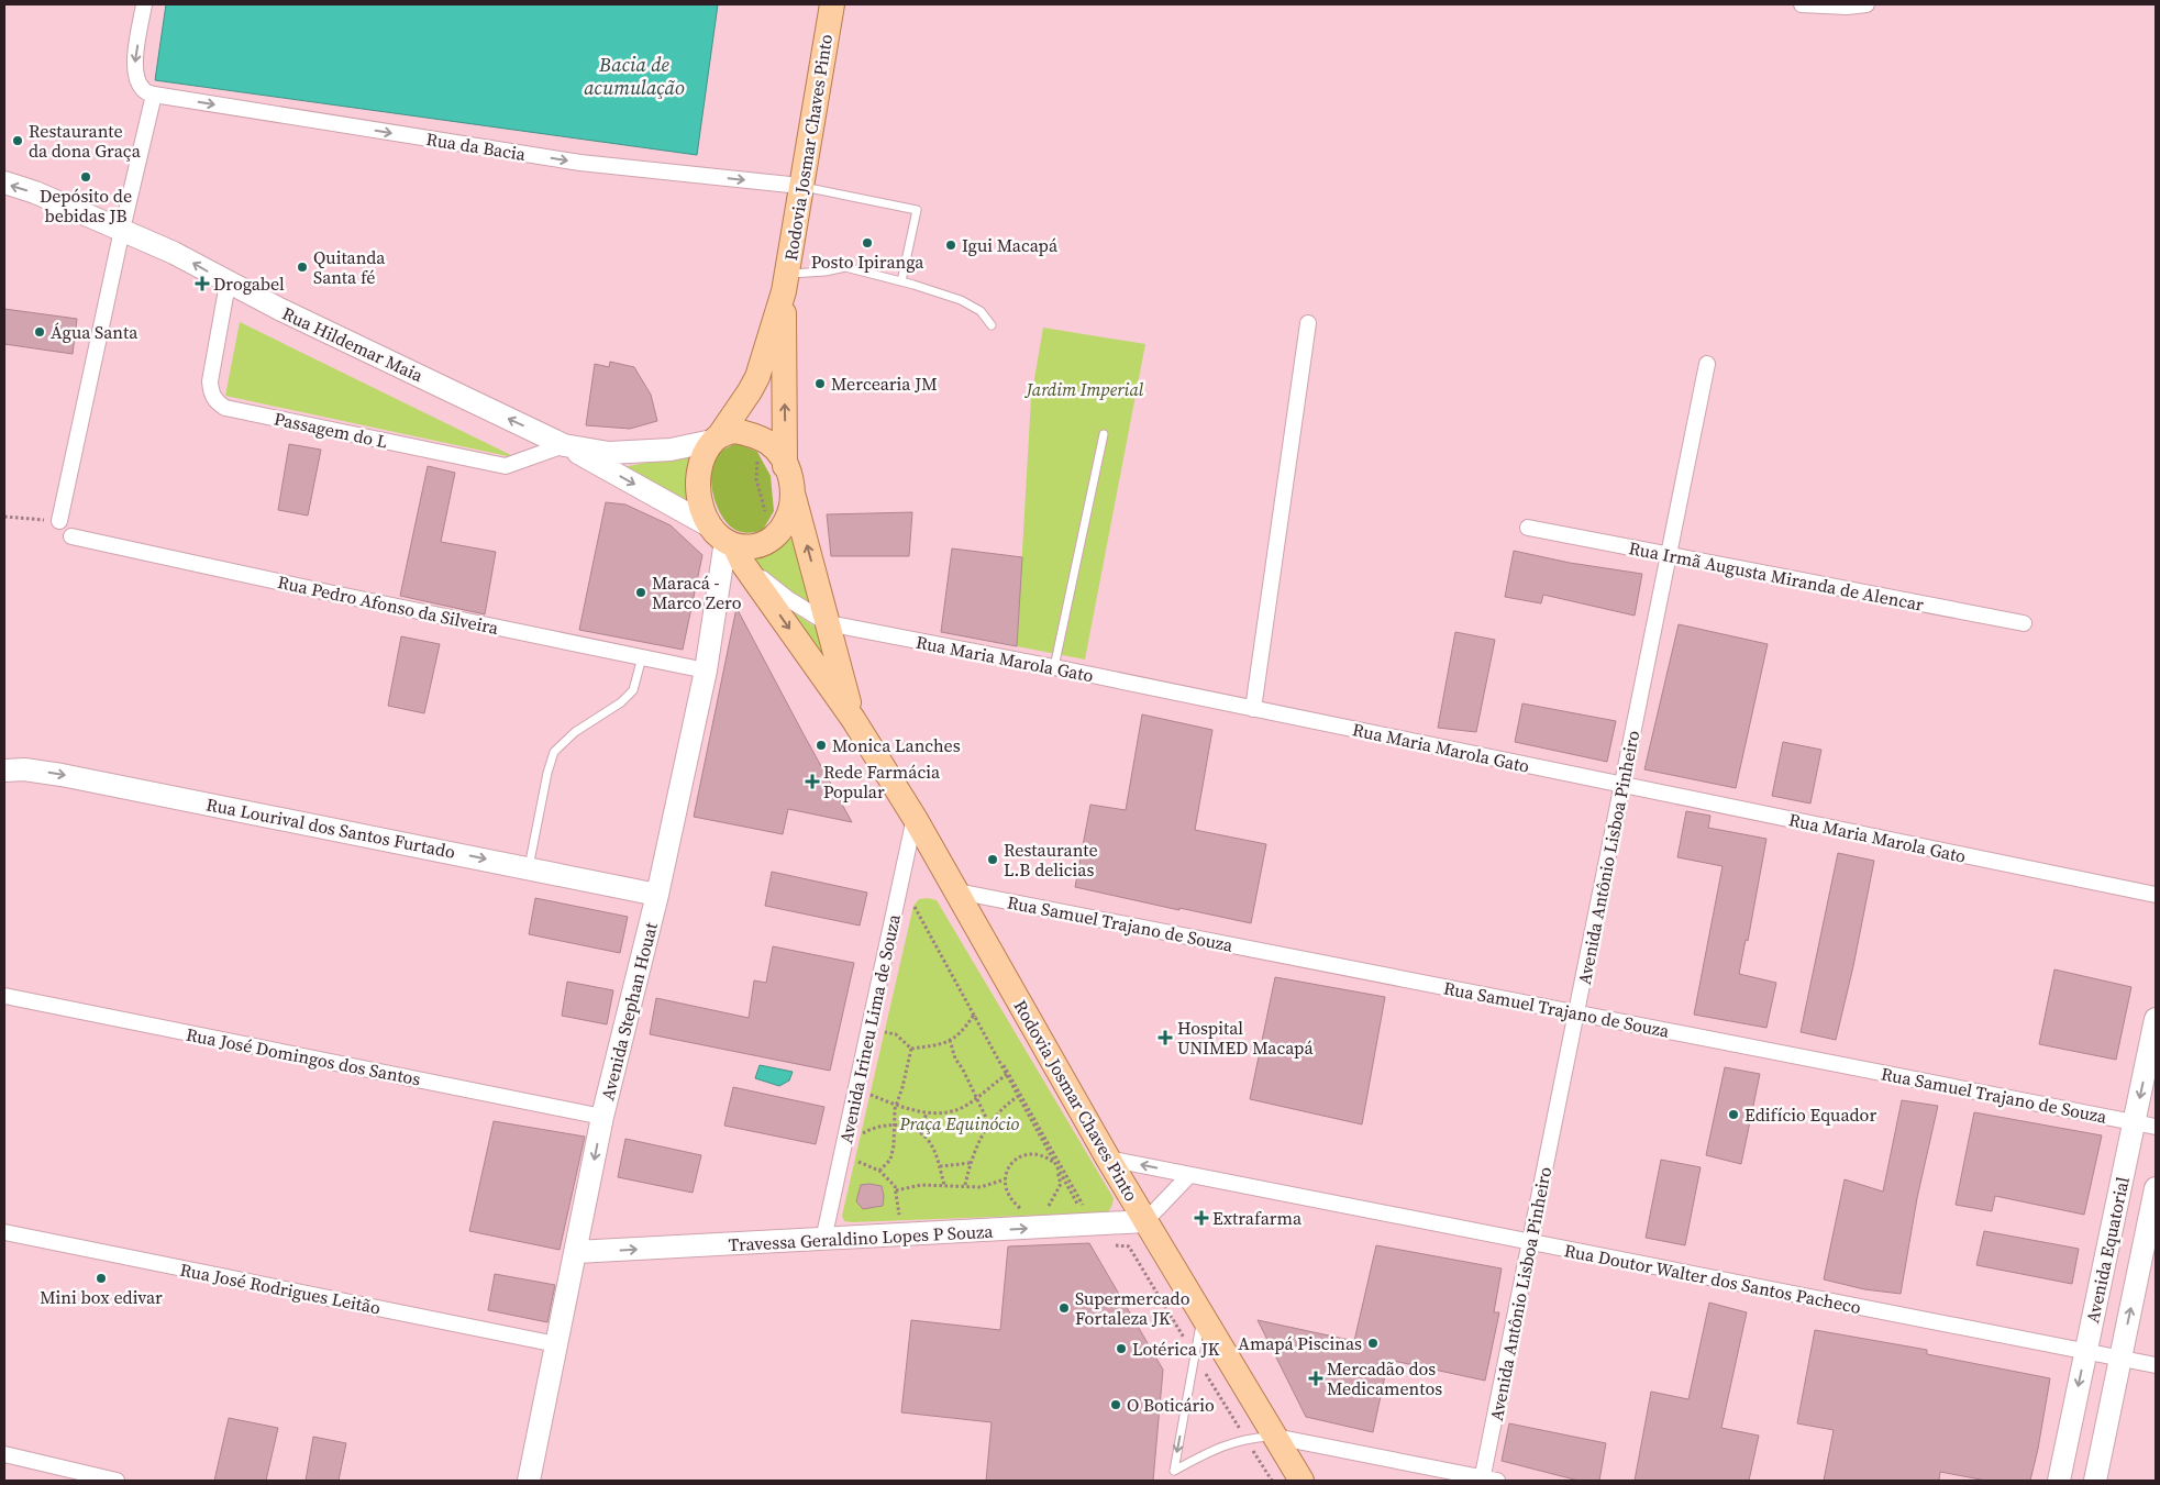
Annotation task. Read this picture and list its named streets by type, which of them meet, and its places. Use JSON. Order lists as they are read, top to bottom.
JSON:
{
  "streets": {
    "main road": [
      "Rodovia Josmar Chaves Pinto",
      "Rua Hildemar Maia",
      "Rua Lourival dos Santos Furtado",
      "Avenida Stephan Houat",
      "Travessa Geraldino Lopes P Souza",
      "Avenida Equatorial"
    ],
    "street": [
      "Rua da Bacia",
      "Passagem do L",
      "Rua Irmã Augusta Miranda de Alencar",
      "Rua Pedro Afonso da Silveira",
      "Rua Maria Marola Gato",
      "Avenida Antônio Lisboa Pinheiro",
      "Rua Samuel Trajano de Souza",
      "Avenida Irineu Lima de Souza",
      "Rua José Domingos dos Santos",
      "Rua Doutor Walter dos Santos Pacheco",
      "Rua José Rodrigues Leitão"
    ]
  },
  "crossings": [
    ["Rua da Bacia", "Rodovia Josmar Chaves Pinto"],
    ["Rodovia Josmar Chaves Pinto", "Rua Hildemar Maia"],
    ["Rodovia Josmar Chaves Pinto", "Rua Maria Marola Gato"],
    ["Rodovia Josmar Chaves Pinto", "Rua Samuel Trajano de Souza"],
    ["Rodovia Josmar Chaves Pinto", "Avenida Stephan Houat"],
    ["Rodovia Josmar Chaves Pinto", "Avenida Irineu Lima de Souza"],
    ["Rodovia Josmar Chaves Pinto", "Travessa Geraldino Lopes P Souza"],
    ["Rodovia Josmar Chaves Pinto", "Rua Doutor Walter dos Santos Pacheco"],
    ["Rua Hildemar Maia", "Passagem do L"],
    ["Rua Irmã Augusta Miranda de Alencar", "Avenida Antônio Lisboa Pinheiro"],
    ["Rua Pedro Afonso da Silveira", "Avenida Stephan Houat"],
    ["Rua Maria Marola Gato", "Avenida Antônio Lisboa Pinheiro"],
    ["Rua Maria Marola Gato", "Avenida Stephan Houat"],
    ["Rua Lourival dos Santos Furtado", "Avenida Stephan Houat"],
    ["Avenida Antônio Lisboa Pinheiro", "Rua Samuel Trajano de Souza"],
    ["Avenida Antônio Lisboa Pinheiro", "Rua Doutor Walter dos Santos Pacheco"],
    ["Rua Samuel Trajano de Souza", "Avenida Equatorial"],
    ["Avenida Stephan Houat", "Rua José Domingos dos Santos"],
    ["Avenida Stephan Houat", "Travessa Geraldino Lopes P Souza"],
    ["Avenida Stephan Houat", "Rua José Rodrigues Leitão"],
    ["Avenida Irineu Lima de Souza", "Travessa Geraldino Lopes P Souza"],
    ["Avenida Equatorial", "Rua Doutor Walter dos Santos Pacheco"]
  ],
  "one_way": [
    "Rua da Bacia",
    "Rua Hildemar Maia",
    "Rua Lourival dos Santos Furtado",
    "Travessa Geraldino Lopes P Souza"
  ],
  "water": ["Bacia de acumulação"],
  "parks": ["Jardim Imperial", "Praça Equinócio"],
  "places": {
    "other": [
      "Restaurante da dona Graça",
      "Depósito de bebidas JB",
      "Posto Ipiranga",
      "Igui Macapá",
      "Quitanda Santa fé",
      "Água Santa",
      "Mercearia JM",
      "Maracá - Marco Zero",
      "Monica Lanches",
      "Restaurante L.B delicias",
      "Edifício Equador",
      "Mini box edivar",
      "Supermercado Fortaleza JK",
      "Amapá Piscinas",
      "Lotérica JK",
      "O Boticário"
    ],
    "health": [
      "Drogabel",
      "Rede Farmácia Popular",
      "Hospital UNIMED Macapá",
      "Extrafarma",
      "Mercadão dos Medicamentos"
    ]
  }
}
